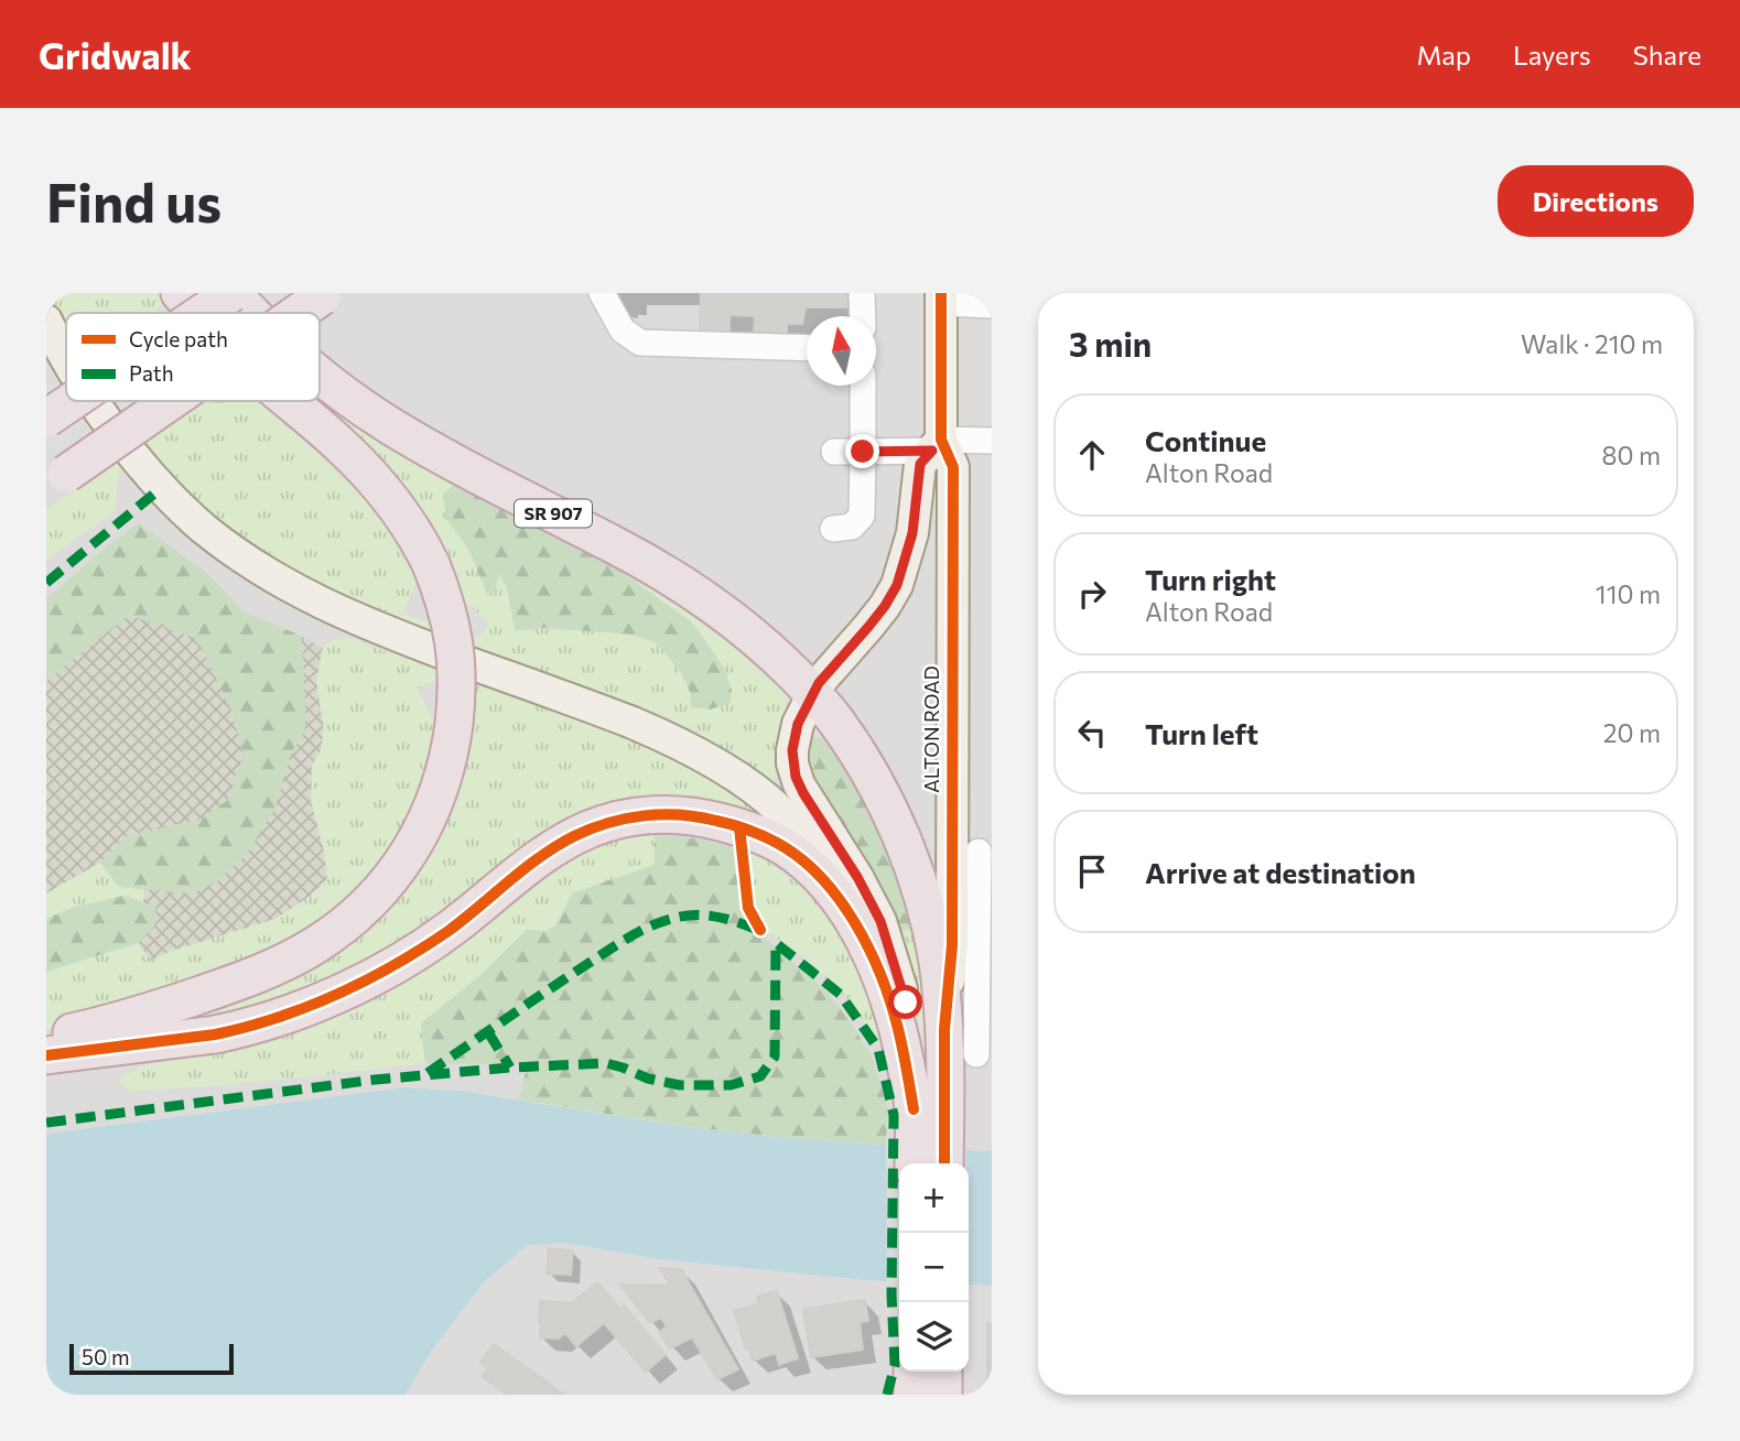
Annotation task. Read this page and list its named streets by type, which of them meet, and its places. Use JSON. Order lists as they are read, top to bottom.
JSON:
{
  "streets": {
    "highway": ["SR 907", "ALTON ROAD"]
  },
  "crossings": [
    ["SR 907", "ALTON ROAD"]
  ],
  "legend": ["Cycle path", "Path"],
  "scale_bar": "50 m",
  "north": "top",
  "page": {
    "header": "Gridwalk",
    "nav": ["Map", "Layers", "Share"],
    "buttons": "Directions",
    "title": "Find us",
    "heading": ["3 min", "Walk · 210 m"],
    "list": [
      ["Continue", "Alton Road", "80 m"],
      ["Turn right", "Alton Road", "110 m"],
      ["Turn left", "20 m"],
      "Arrive at destination"
    ],
    "map_buttons": ["+", "−"],
    "scale": "50 m"
  }
}
